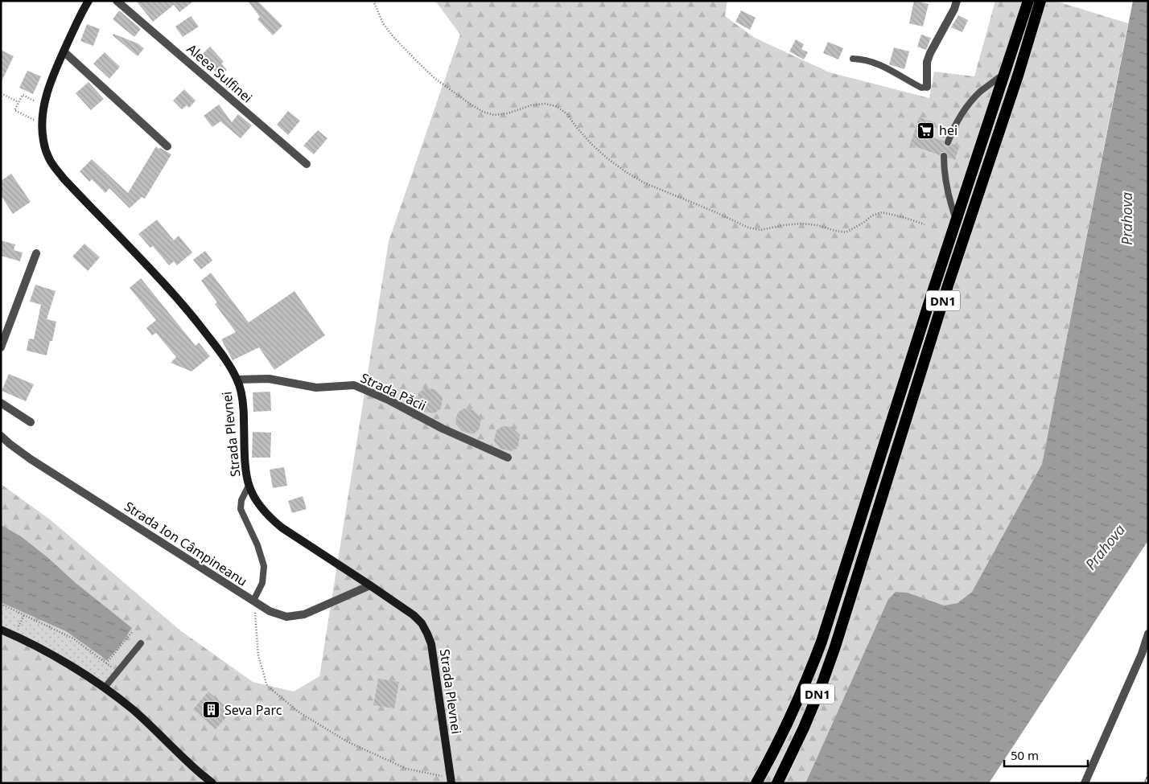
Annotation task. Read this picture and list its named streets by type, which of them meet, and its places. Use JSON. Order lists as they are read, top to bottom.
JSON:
{
  "streets": {
    "highway": ["DN1"],
    "main road": ["Strada Plevnei"],
    "street": ["Aleea Sulfinei", "Strada Păcii", "Strada Ion Câmpineanu"]
  },
  "crossings": [
    ["Strada Păcii", "Strada Plevnei"],
    ["Strada Plevnei", "Strada Ion Câmpineanu"]
  ],
  "water": ["Prahova"],
  "places": {
    "supermarket": ["hei"],
    "building": ["Seva Parc"]
  },
  "scale_bar": "50 m"
}
